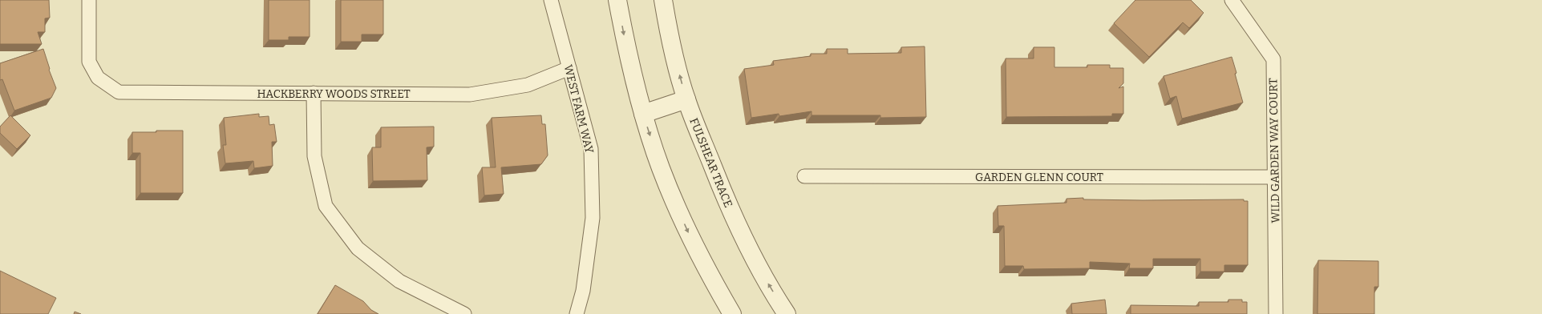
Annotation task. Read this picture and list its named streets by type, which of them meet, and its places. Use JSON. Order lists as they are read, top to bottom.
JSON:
{
  "streets": {
    "street": [
      "HACKBERRY WOODS STREET",
      "WEST FARM WAY",
      "WILD GARDEN WAY COURT",
      "FULSHEAR TRACE",
      "GARDEN GLENN COURT"
    ]
  },
  "crossings": [
    ["HACKBERRY WOODS STREET", "WEST FARM WAY"],
    ["WILD GARDEN WAY COURT", "GARDEN GLENN COURT"]
  ]
}
